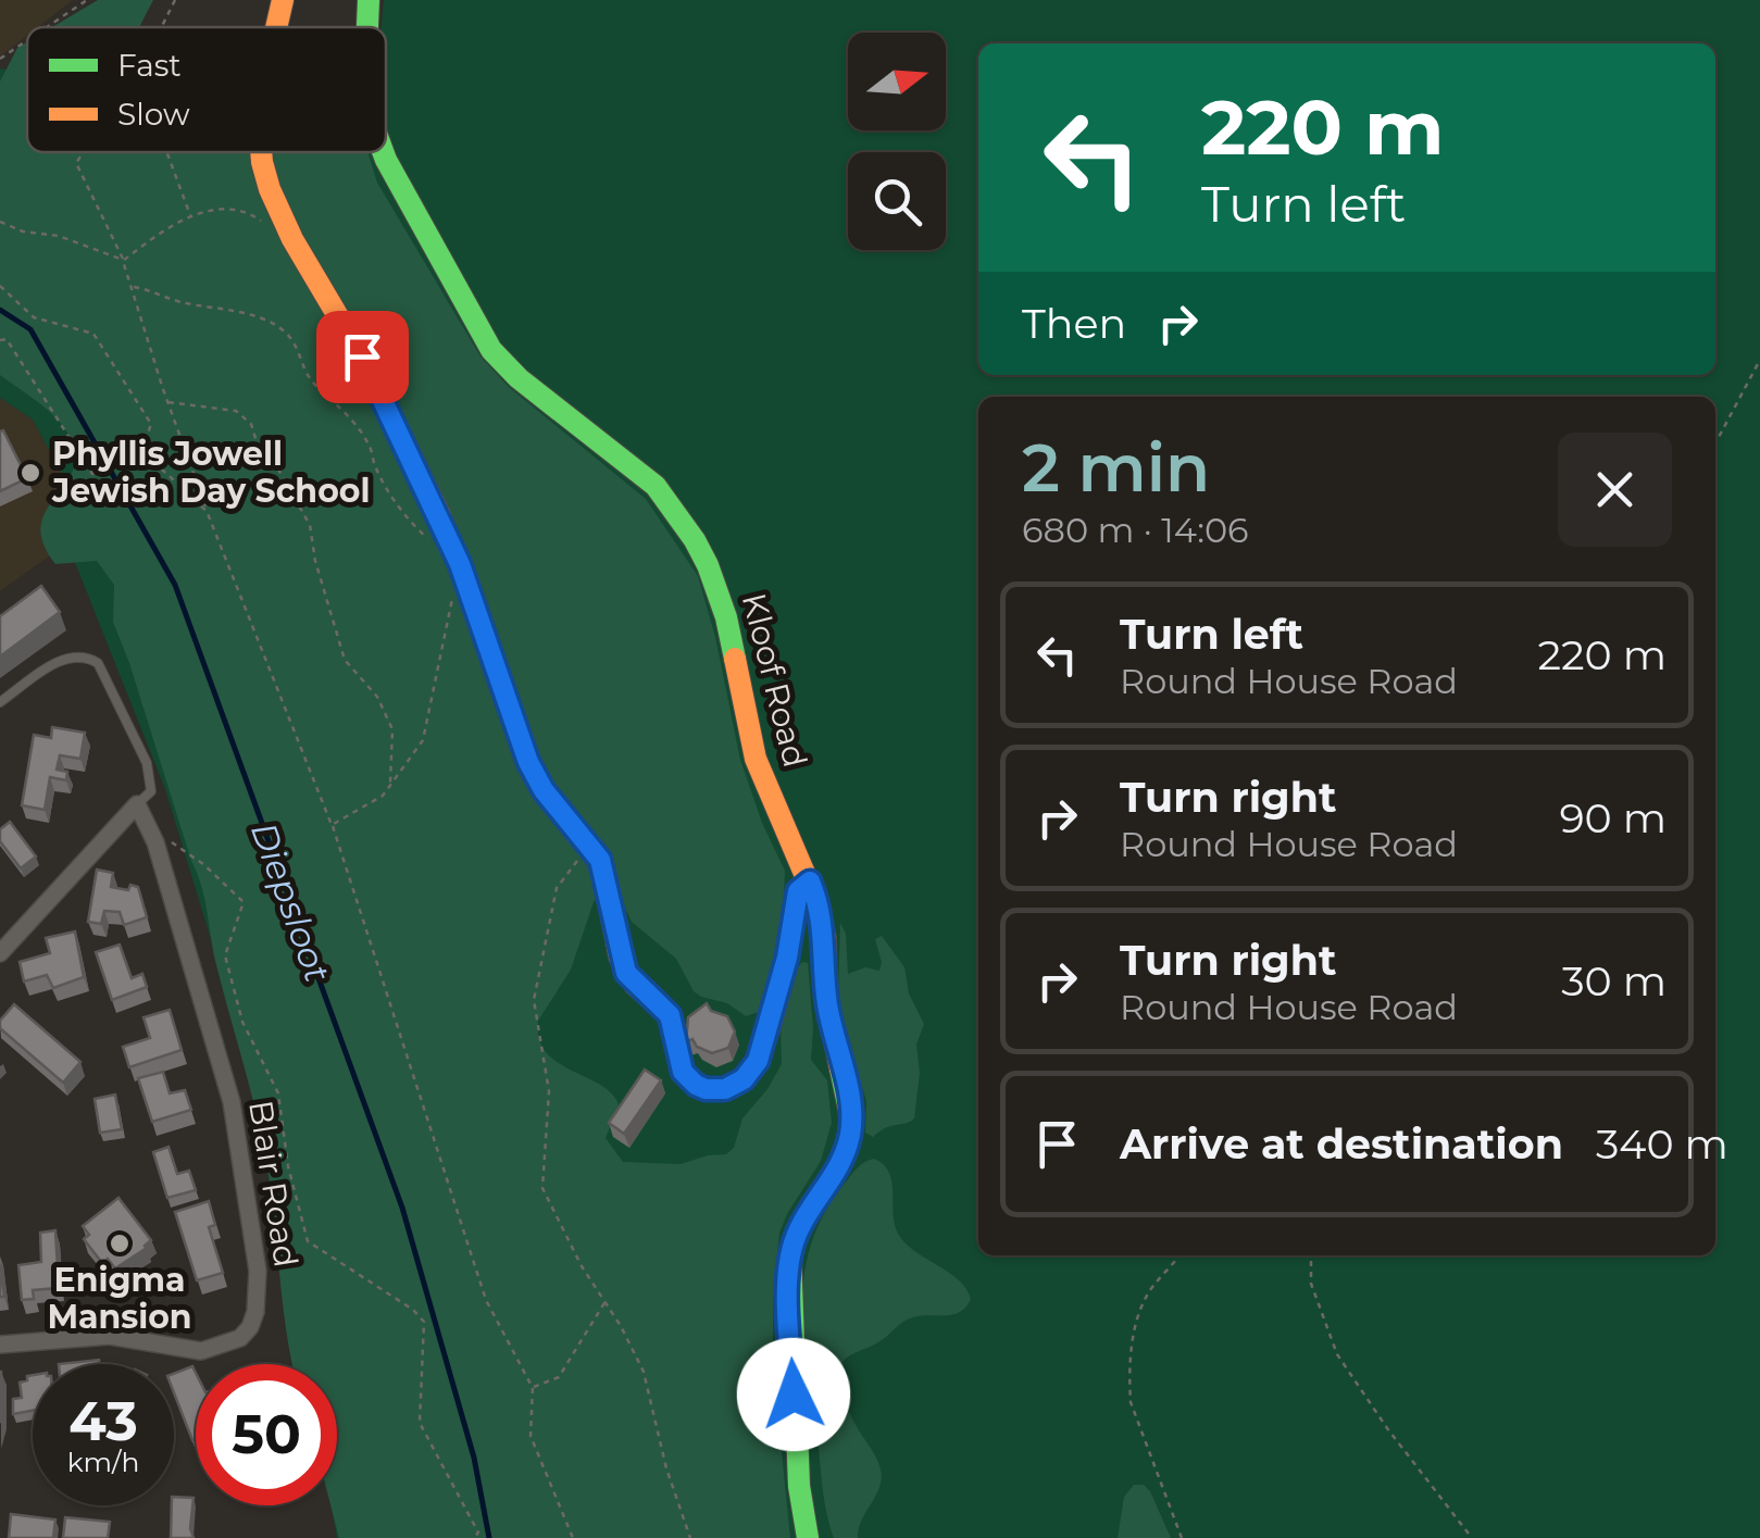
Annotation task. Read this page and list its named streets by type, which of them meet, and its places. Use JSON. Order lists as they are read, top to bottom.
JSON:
{
  "streets": {
    "main road": ["Kloof Road"],
    "street": ["Blair Road"]
  },
  "water": ["Diepsloot"],
  "places": ["Phyllis Jowell Jewish Day School", "Enigma Mansion"],
  "legend": ["Fast", "Slow"],
  "north": "right",
  "page": {
    "turn": ["220 m", "Turn left"],
    "then": "Then",
    "heading": ["2 min", "680 m · 14:06"],
    "list": [
      {
        "name": "Turn left",
        "note": "Round House Road",
        "value": "220 m"
      },
      {
        "name": "Turn right",
        "note": "Round House Road",
        "value": "90 m"
      },
      {
        "name": "Turn right",
        "note": "Round House Road",
        "value": "30 m"
      },
      {
        "name": "Arrive at destination",
        "value": "340 m"
      }
    ],
    "speed": "43 km/h",
    "limit": "50"
  }
}
